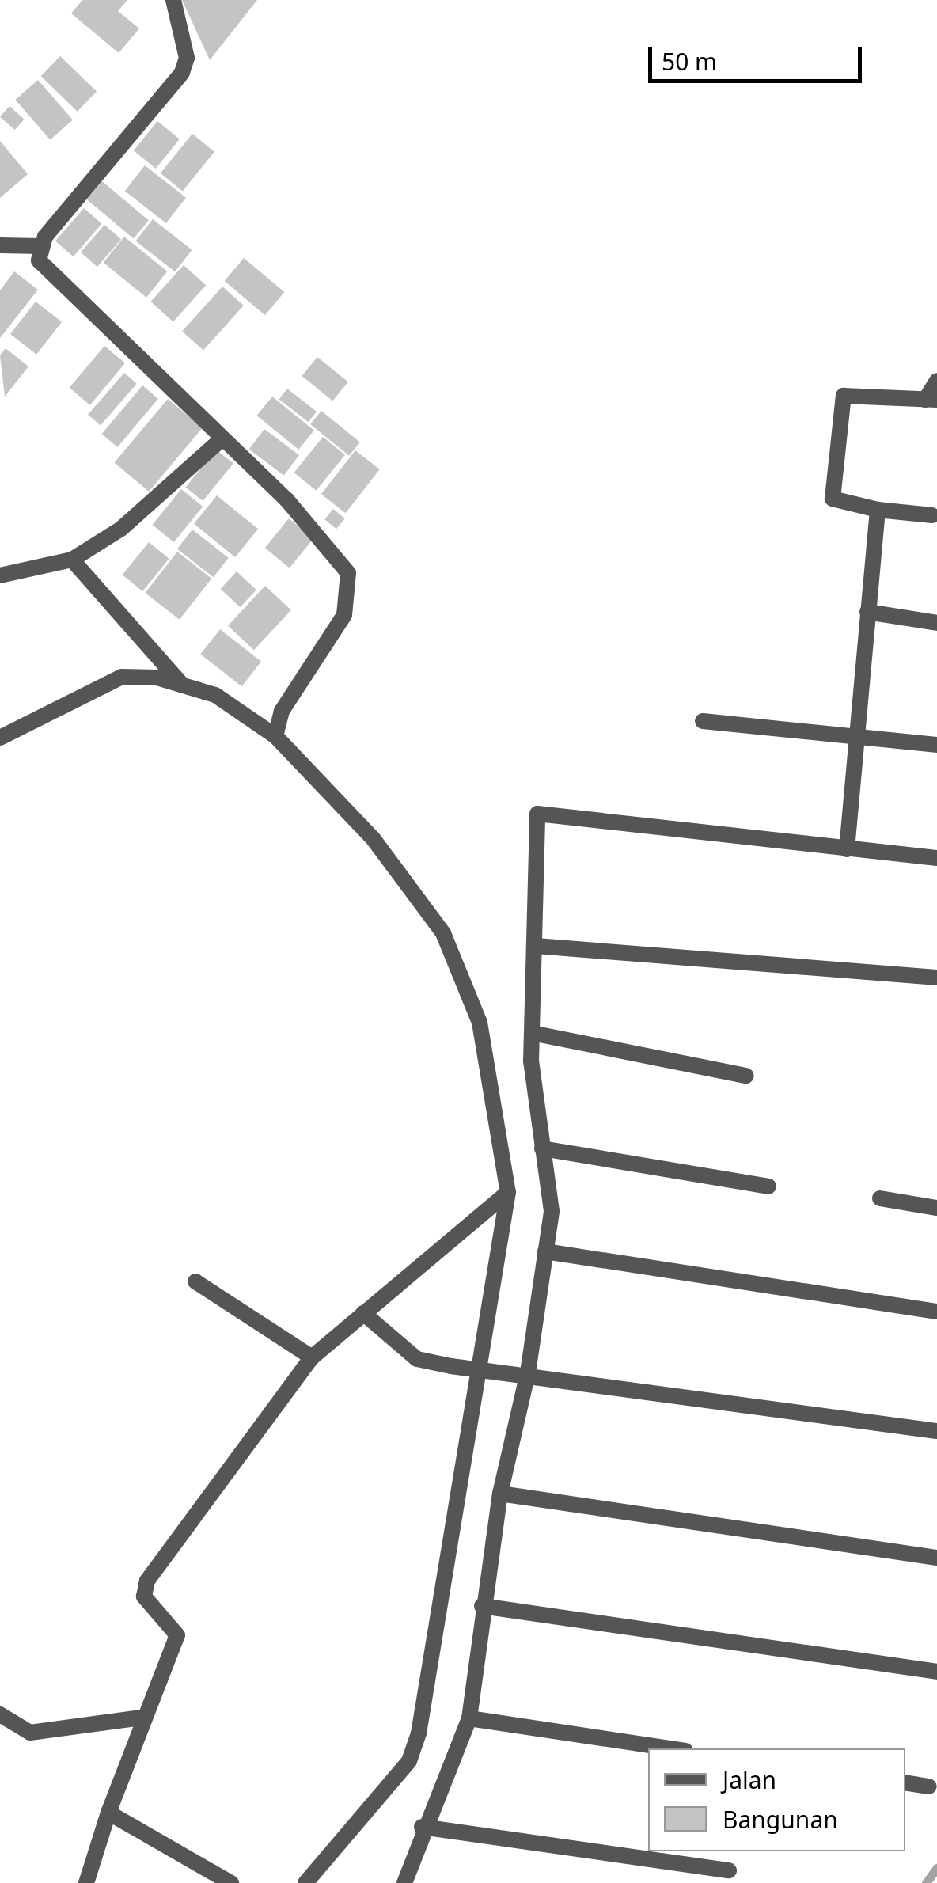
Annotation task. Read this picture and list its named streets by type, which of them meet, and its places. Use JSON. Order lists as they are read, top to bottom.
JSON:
{
  "legend": ["Jalan", "Bangunan"],
  "scale_bar": "50 m"
}
